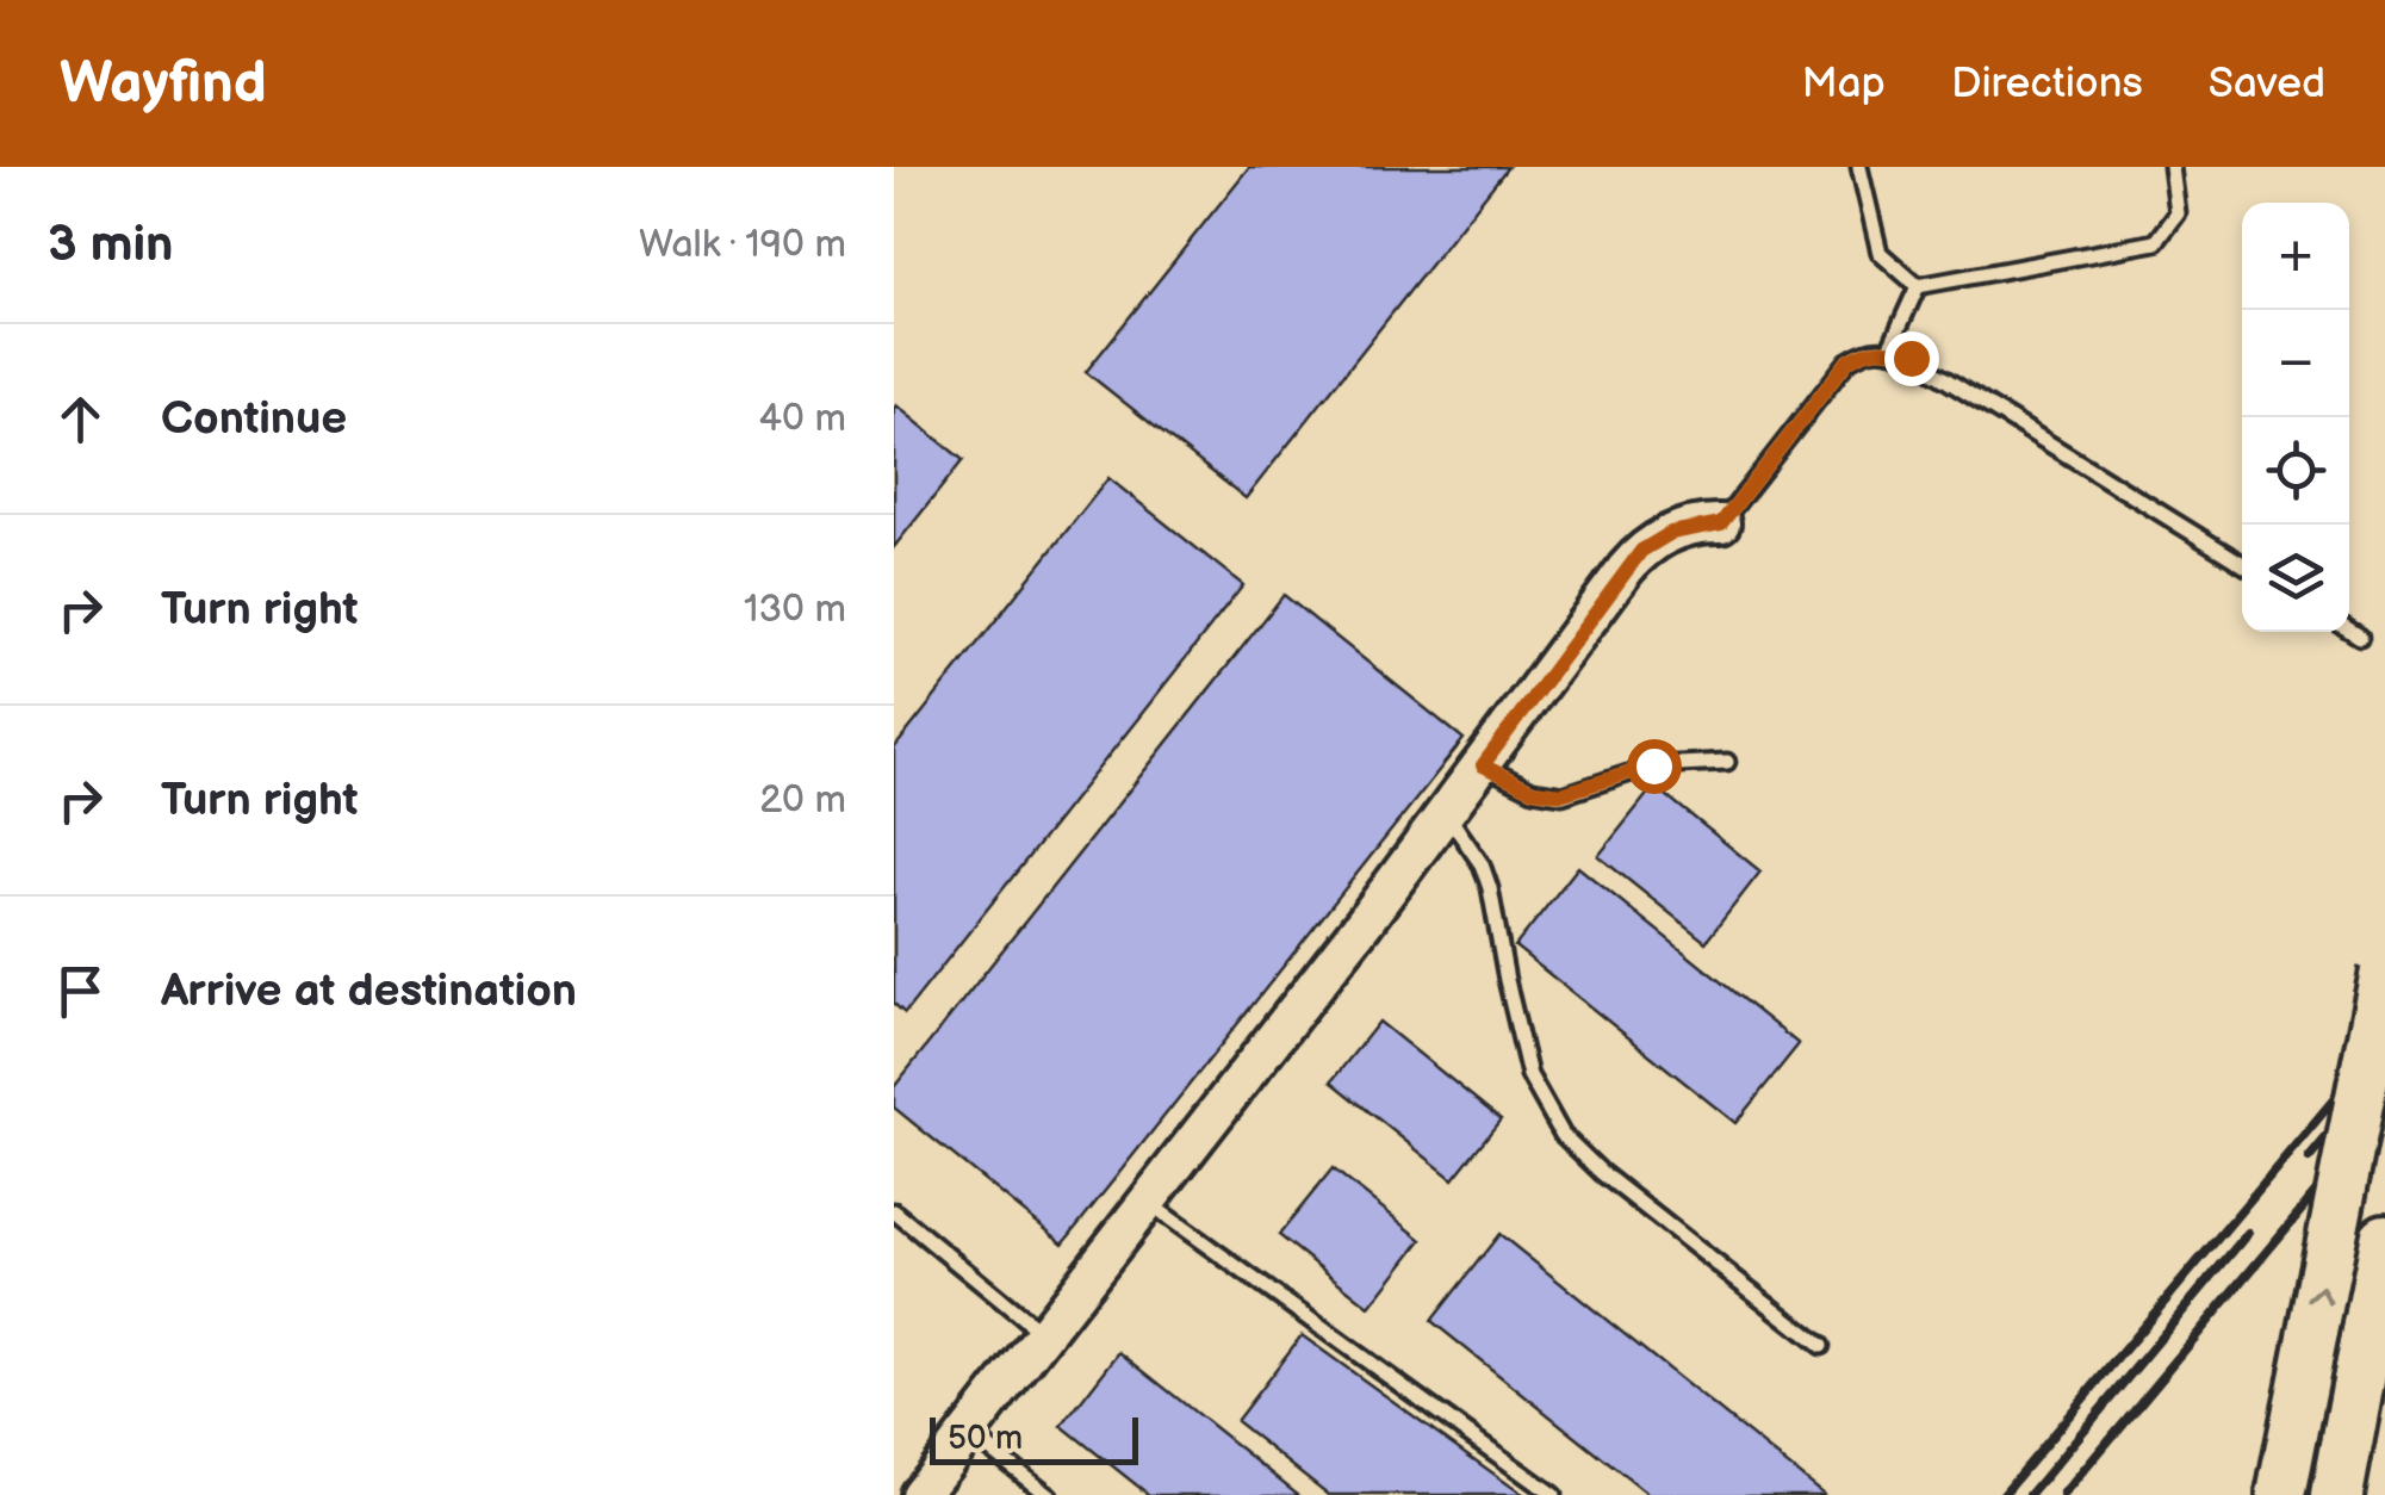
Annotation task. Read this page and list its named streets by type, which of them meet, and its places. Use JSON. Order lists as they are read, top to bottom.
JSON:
{
  "scale_bar": "50 m",
  "page": {
    "header": "Wayfind",
    "nav": ["Map", "Directions", "Saved"],
    "heading": ["3 min", "Walk · 190 m"],
    "map_buttons": ["+", "−"],
    "list": [
      ["Continue", "40 m"],
      ["Turn right", "130 m"],
      ["Turn right", "20 m"],
      "Arrive at destination"
    ],
    "scale": "50 m"
  }
}
